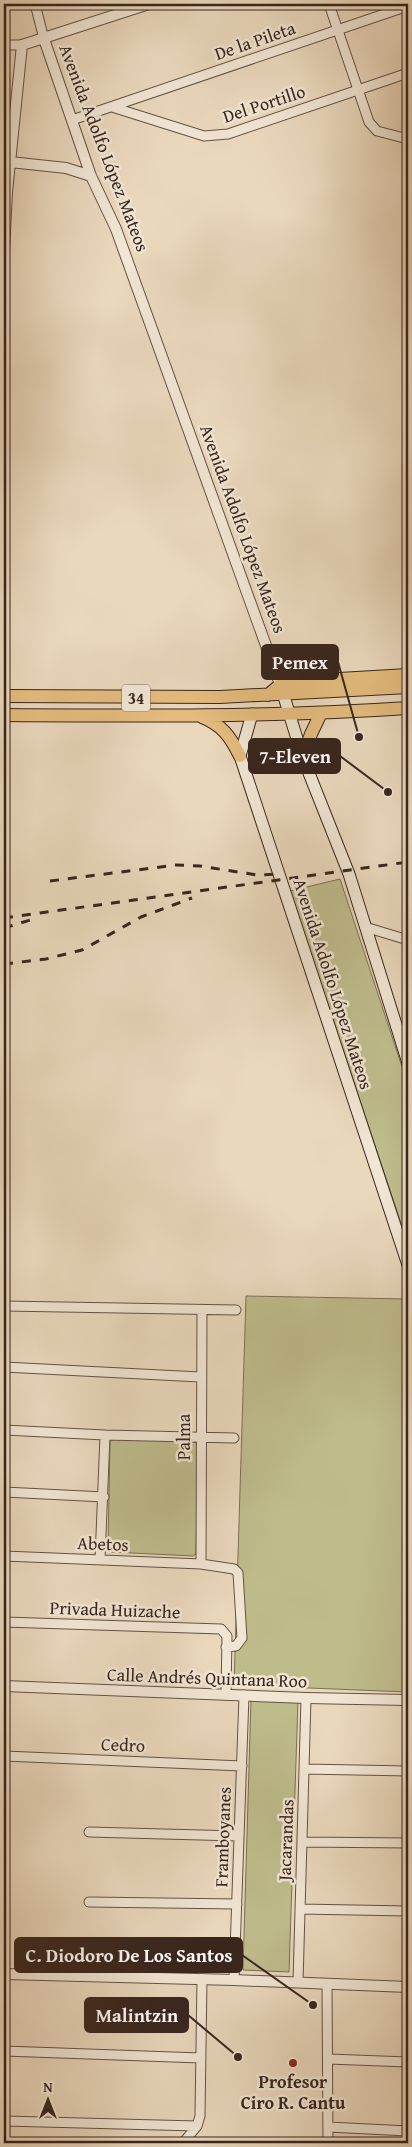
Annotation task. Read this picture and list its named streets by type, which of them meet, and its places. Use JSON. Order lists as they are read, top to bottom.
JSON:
{
  "streets": {
    "main road": ["Avenida Adolfo López Mateos", "34"],
    "street": [
      "De la Pileta",
      "Del Portillo",
      "Palma",
      "Abetos",
      "Privada Huizache",
      "Calle Andrés Quintana Roo",
      "Cedro",
      "Framboyanes",
      "Jacarandas"
    ]
  },
  "crossings": [
    ["De la Pileta", "Del Portillo"],
    ["Avenida Adolfo López Mateos", "34"],
    ["Palma", "Abetos"],
    ["Abetos", "Privada Huizache"],
    ["Calle Andrés Quintana Roo", "Framboyanes"],
    ["Calle Andrés Quintana Roo", "Jacarandas"],
    ["Cedro", "Framboyanes"]
  ],
  "places": [
    "Pemex",
    "7-Eleven",
    "C. Diodoro De Los Santos",
    "Malintzin",
    "Profesor Ciro R. Cantu"
  ],
  "north": "top"
}
